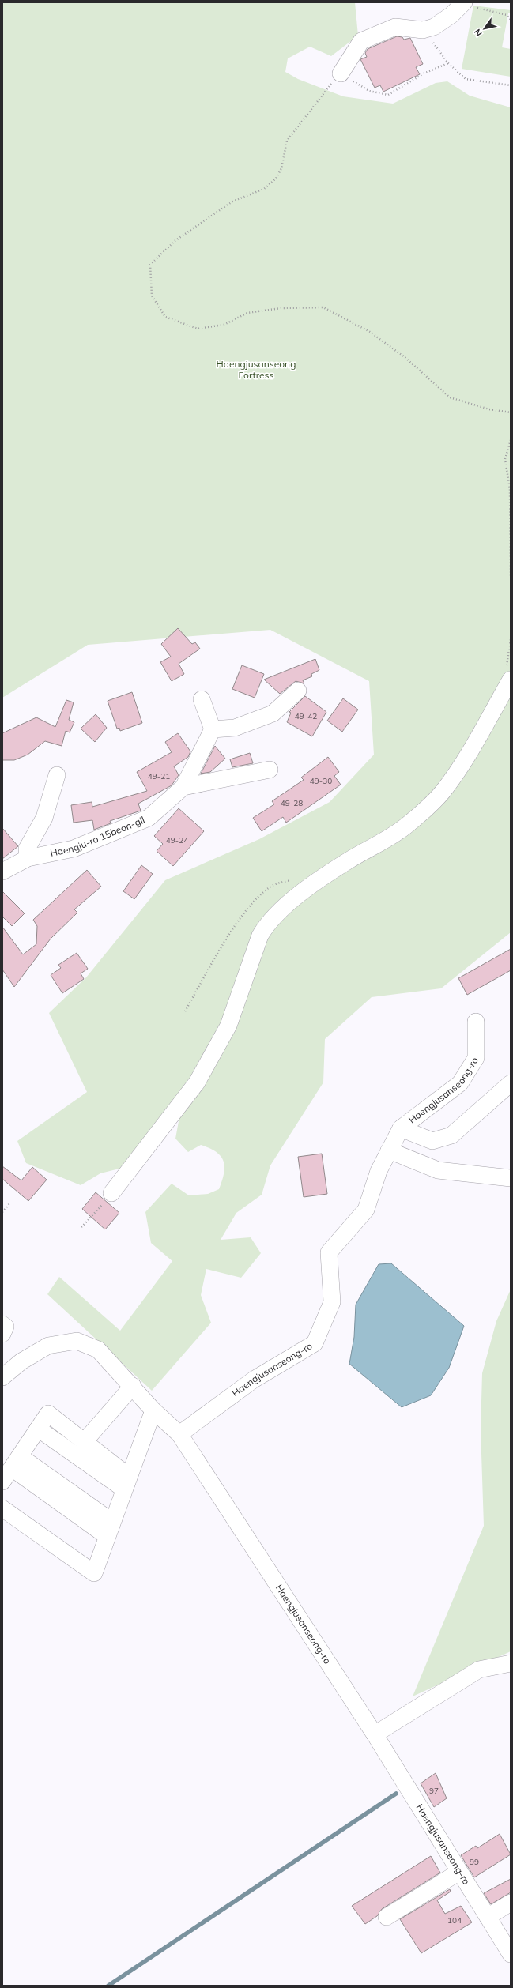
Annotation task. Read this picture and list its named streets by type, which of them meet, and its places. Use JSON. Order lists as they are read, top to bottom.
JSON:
{
  "streets": {
    "street": ["Haengju-ro 15beon-gil", "Haengjusanseong-ro"]
  },
  "parks": ["Haengjusanseong Fortress"],
  "house_numbers": [
    "49-42",
    "49-21",
    "49-30",
    "49-28",
    "49-24",
    "97",
    "99",
    "104"
  ],
  "north": "bottom left"
}
